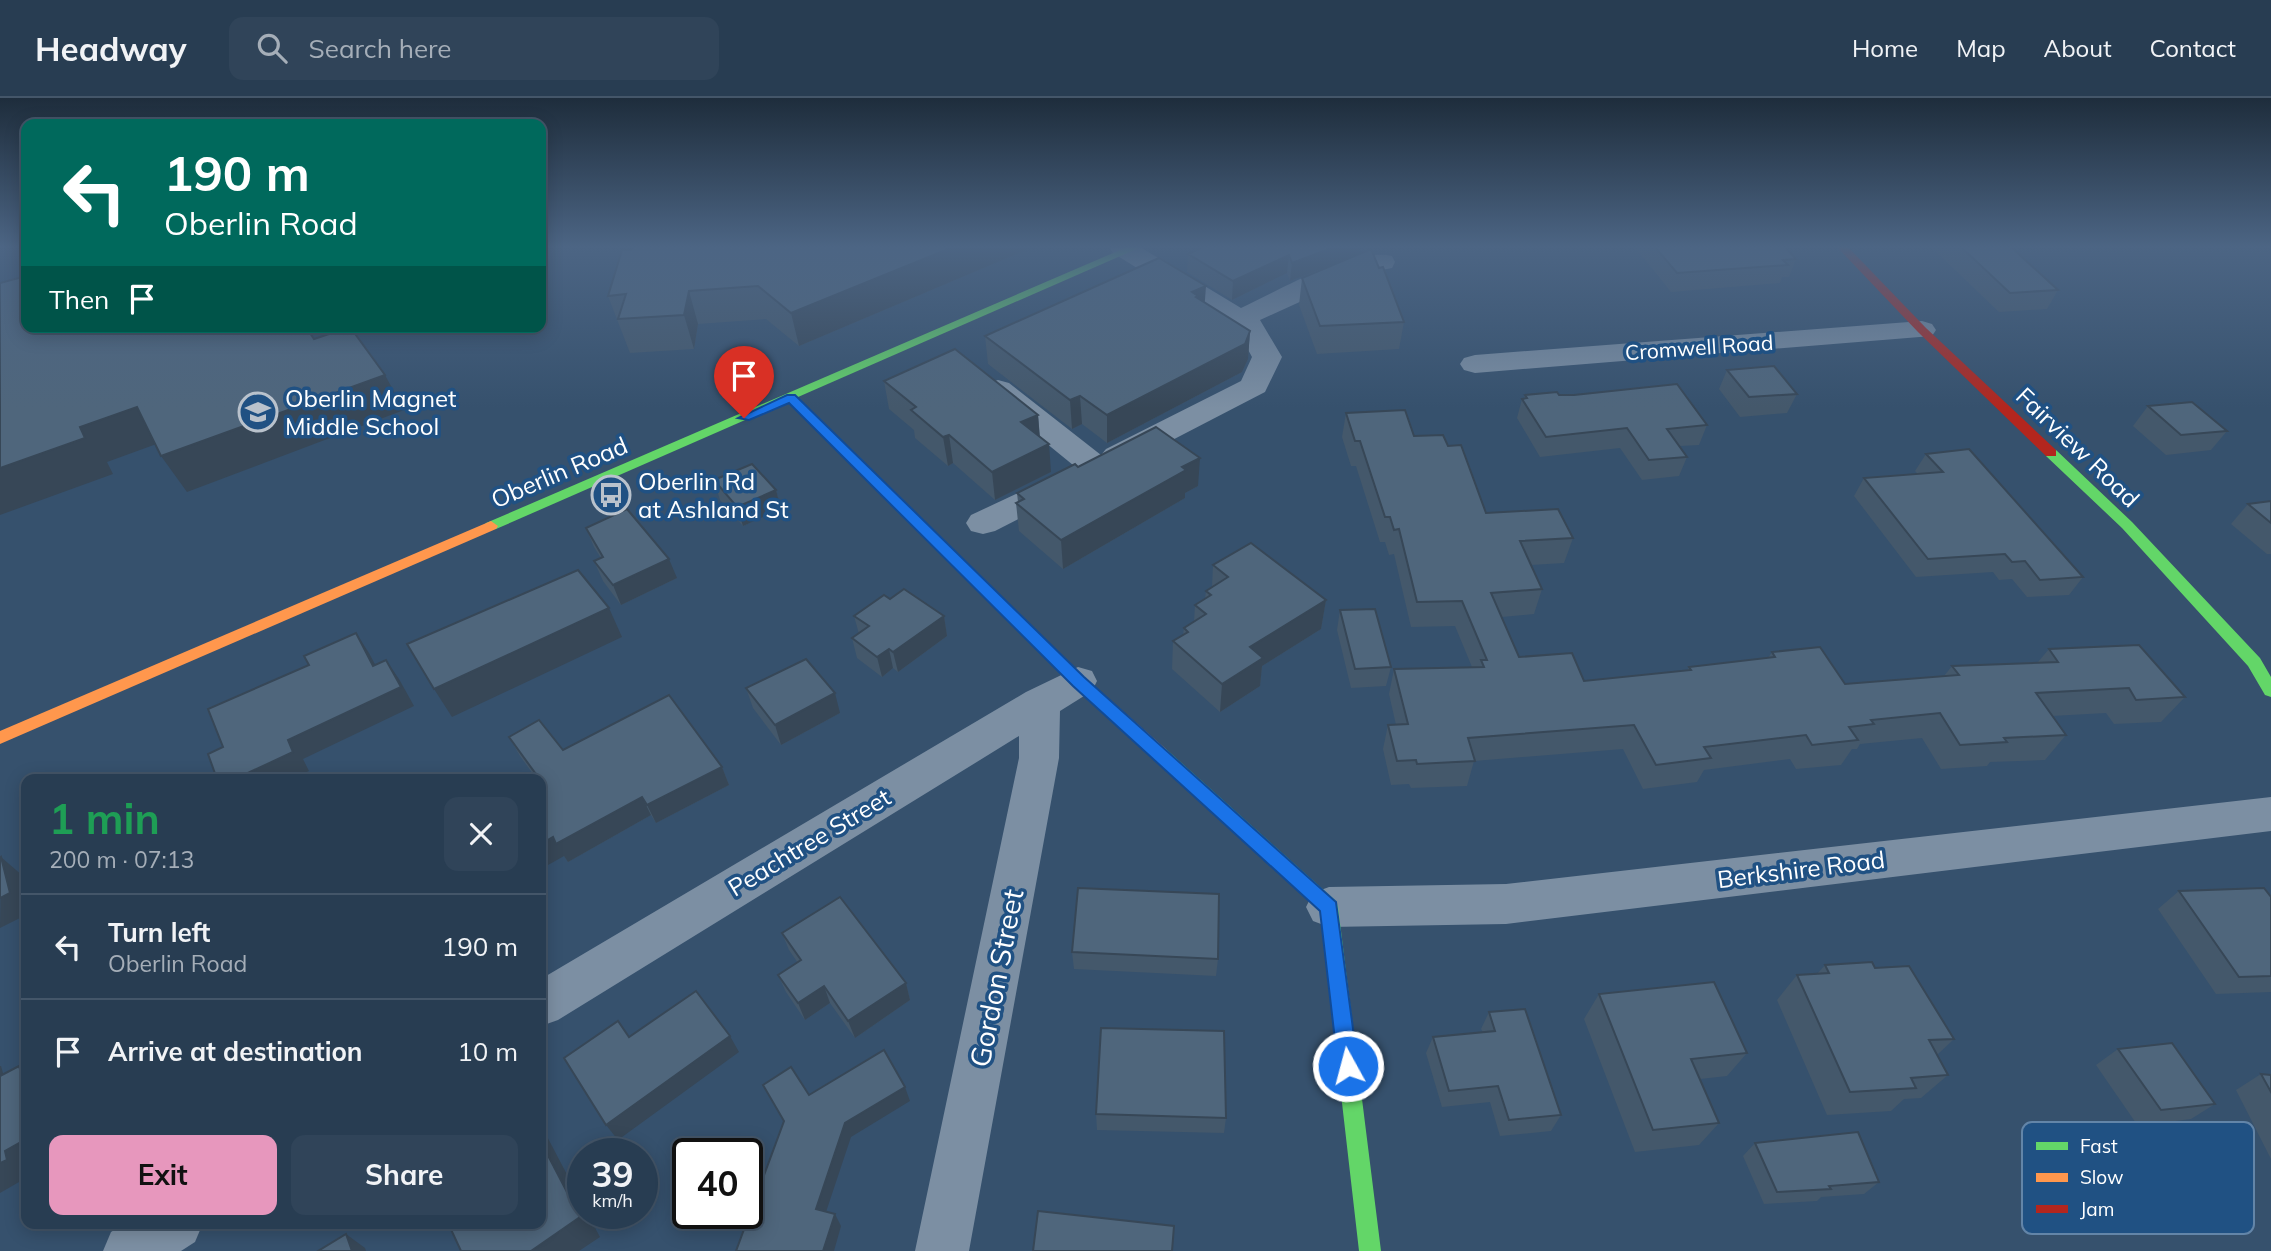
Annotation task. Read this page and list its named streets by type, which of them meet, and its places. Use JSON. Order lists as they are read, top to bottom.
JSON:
{
  "streets": {
    "street": [
      "Cromwell Road",
      "Fairview Road",
      "Oberlin Road",
      "Peachtree Street",
      "Berkshire Road",
      "Gordon Street"
    ]
  },
  "crossings": [
    ["Cromwell Road", "Fairview Road"],
    ["Peachtree Street", "Gordon Street"]
  ],
  "places": {
    "school or university": ["Oberlin Magnet Middle School"],
    "bus stop": ["Oberlin Rd at Ashland St"]
  },
  "legend": ["Fast", "Slow", "Jam"],
  "page": {
    "header": "Headway",
    "search": "Search here",
    "nav": [
      "Home",
      "Map",
      "About",
      "Contact"
    ],
    "turn": ["190 m", "Oberlin Road"],
    "then": "Then",
    "heading": ["1 min", "200 m · 07:13"],
    "list": [
      {
        "name": "Turn left",
        "note": "Oberlin Road",
        "value": "190 m"
      },
      {
        "name": "Arrive at destination",
        "value": "10 m"
      }
    ],
    "buttons": ["Exit", "Share"],
    "speed": "39 km/h",
    "limit": "40"
  }
}
